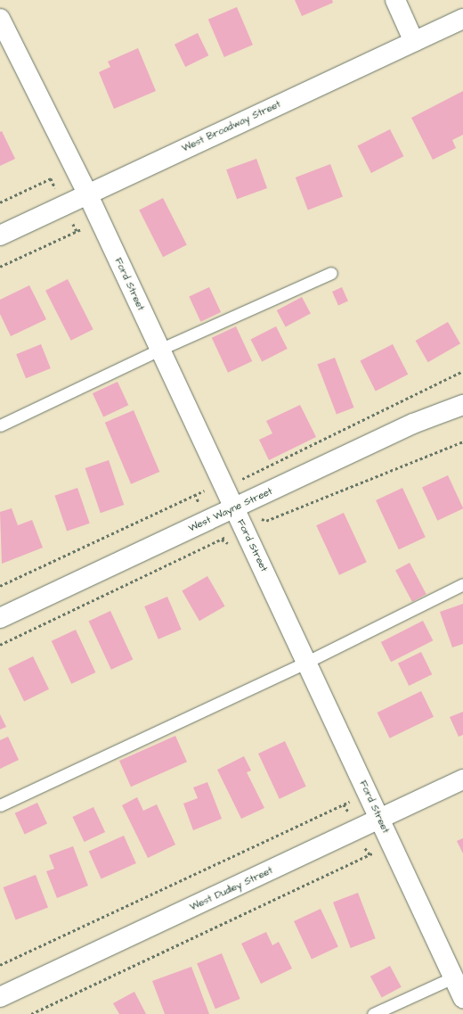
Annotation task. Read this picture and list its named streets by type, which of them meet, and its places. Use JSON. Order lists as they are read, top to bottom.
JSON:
{
  "streets": {
    "street": [
      "West Broadway Street",
      "Ford Street",
      "West Wayne Street",
      "West Dudley Street"
    ]
  },
  "crossings": [
    ["West Broadway Street", "Ford Street"],
    ["Ford Street", "West Wayne Street"],
    ["Ford Street", "West Dudley Street"]
  ]
}
